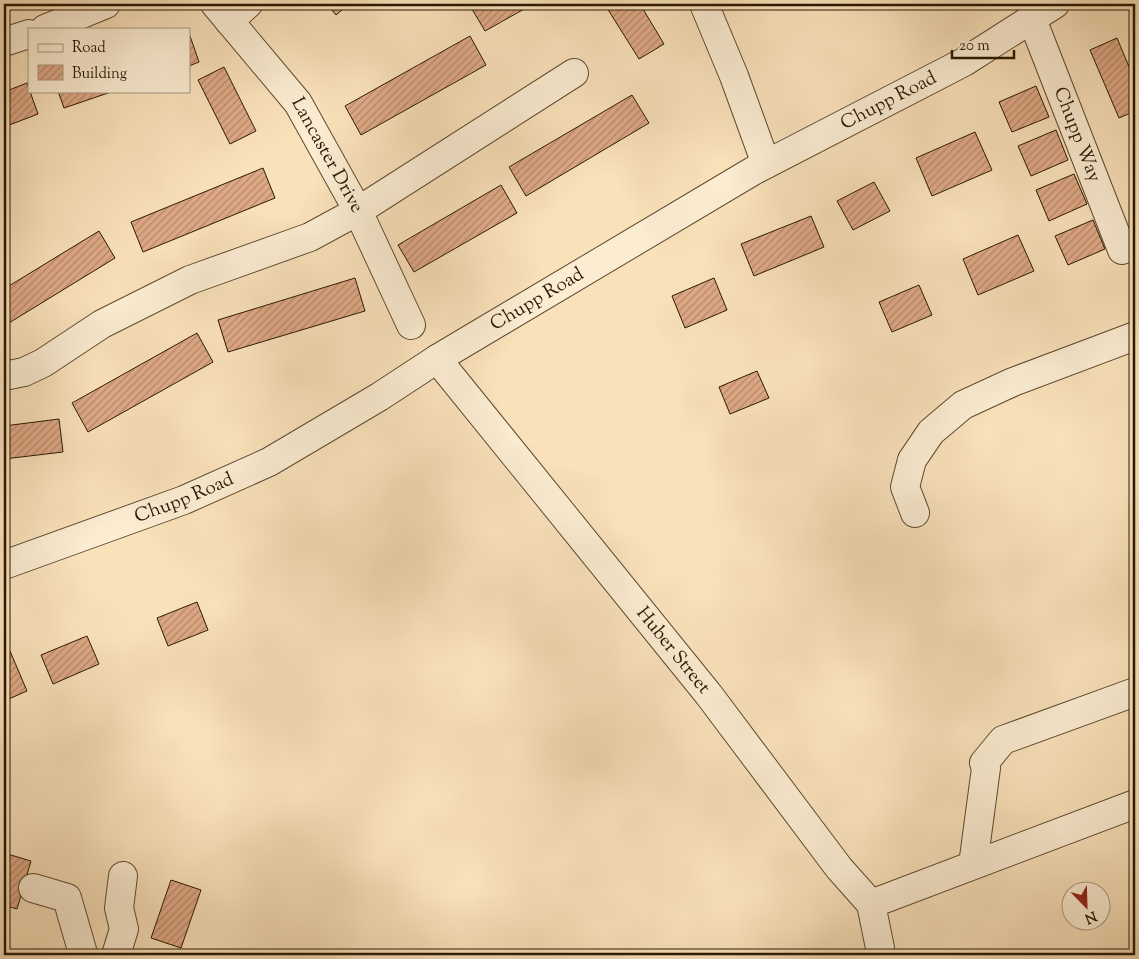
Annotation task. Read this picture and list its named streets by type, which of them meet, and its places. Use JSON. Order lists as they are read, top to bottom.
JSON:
{
  "streets": {
    "street": [
      "Chupp Road",
      "Chupp Way",
      "Lancaster Drive",
      "Huber Street"
    ]
  },
  "crossings": [
    ["Chupp Road", "Chupp Way"],
    ["Chupp Road", "Huber Street"]
  ],
  "legend": ["Road", "Building"],
  "scale_bar": "20 m",
  "north": "bottom right"
}
